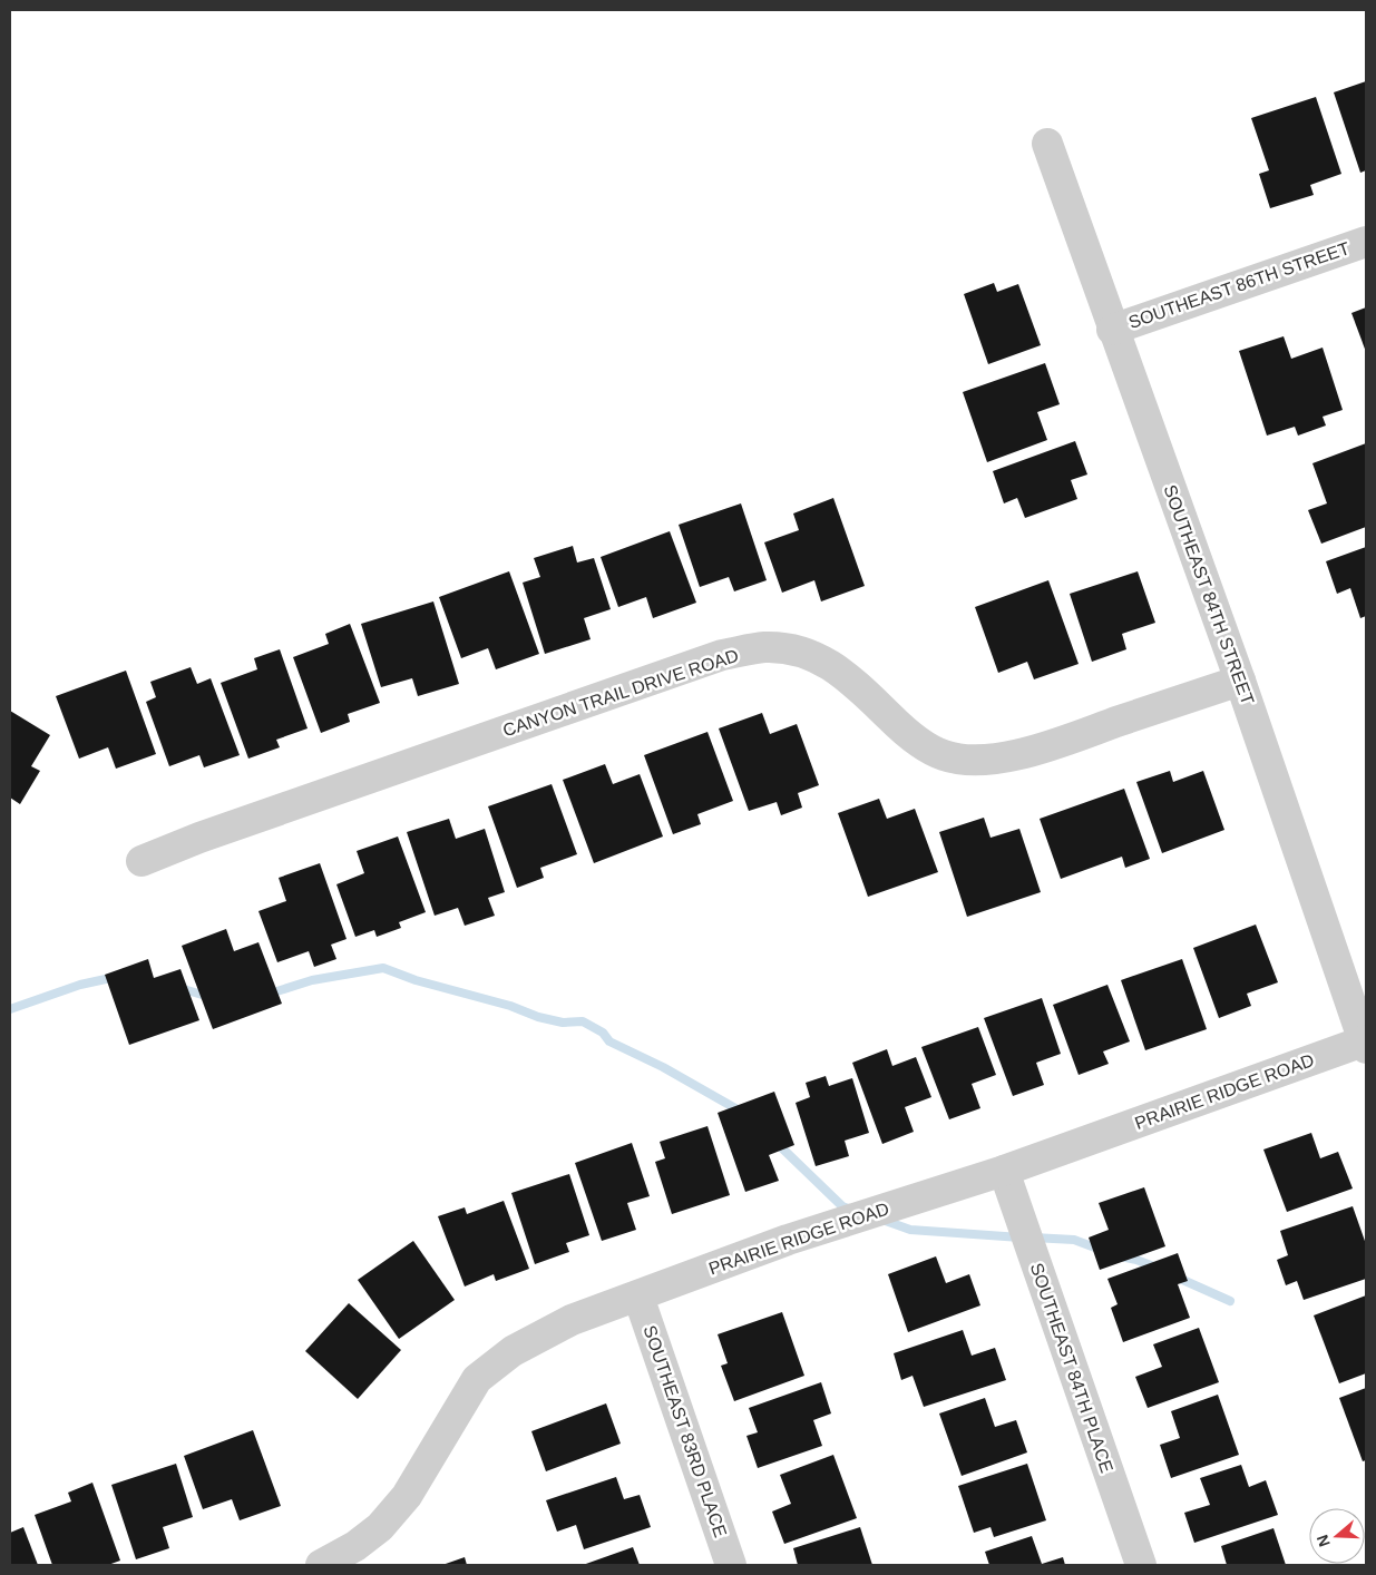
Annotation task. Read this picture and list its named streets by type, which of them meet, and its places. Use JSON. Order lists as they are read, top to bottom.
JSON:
{
  "streets": {
    "street": [
      "SOUTHEAST 86TH STREET",
      "SOUTHEAST 84TH STREET",
      "CANYON TRAIL DRIVE ROAD",
      "PRAIRIE RIDGE ROAD",
      "SOUTHEAST 84TH PLACE",
      "SOUTHEAST 83RD PLACE"
    ]
  },
  "crossings": [
    ["SOUTHEAST 86TH STREET", "SOUTHEAST 84TH STREET"],
    ["SOUTHEAST 84TH STREET", "CANYON TRAIL DRIVE ROAD"],
    ["SOUTHEAST 84TH STREET", "PRAIRIE RIDGE ROAD"],
    ["PRAIRIE RIDGE ROAD", "SOUTHEAST 84TH PLACE"],
    ["PRAIRIE RIDGE ROAD", "SOUTHEAST 83RD PLACE"]
  ],
  "north": "left"
}
